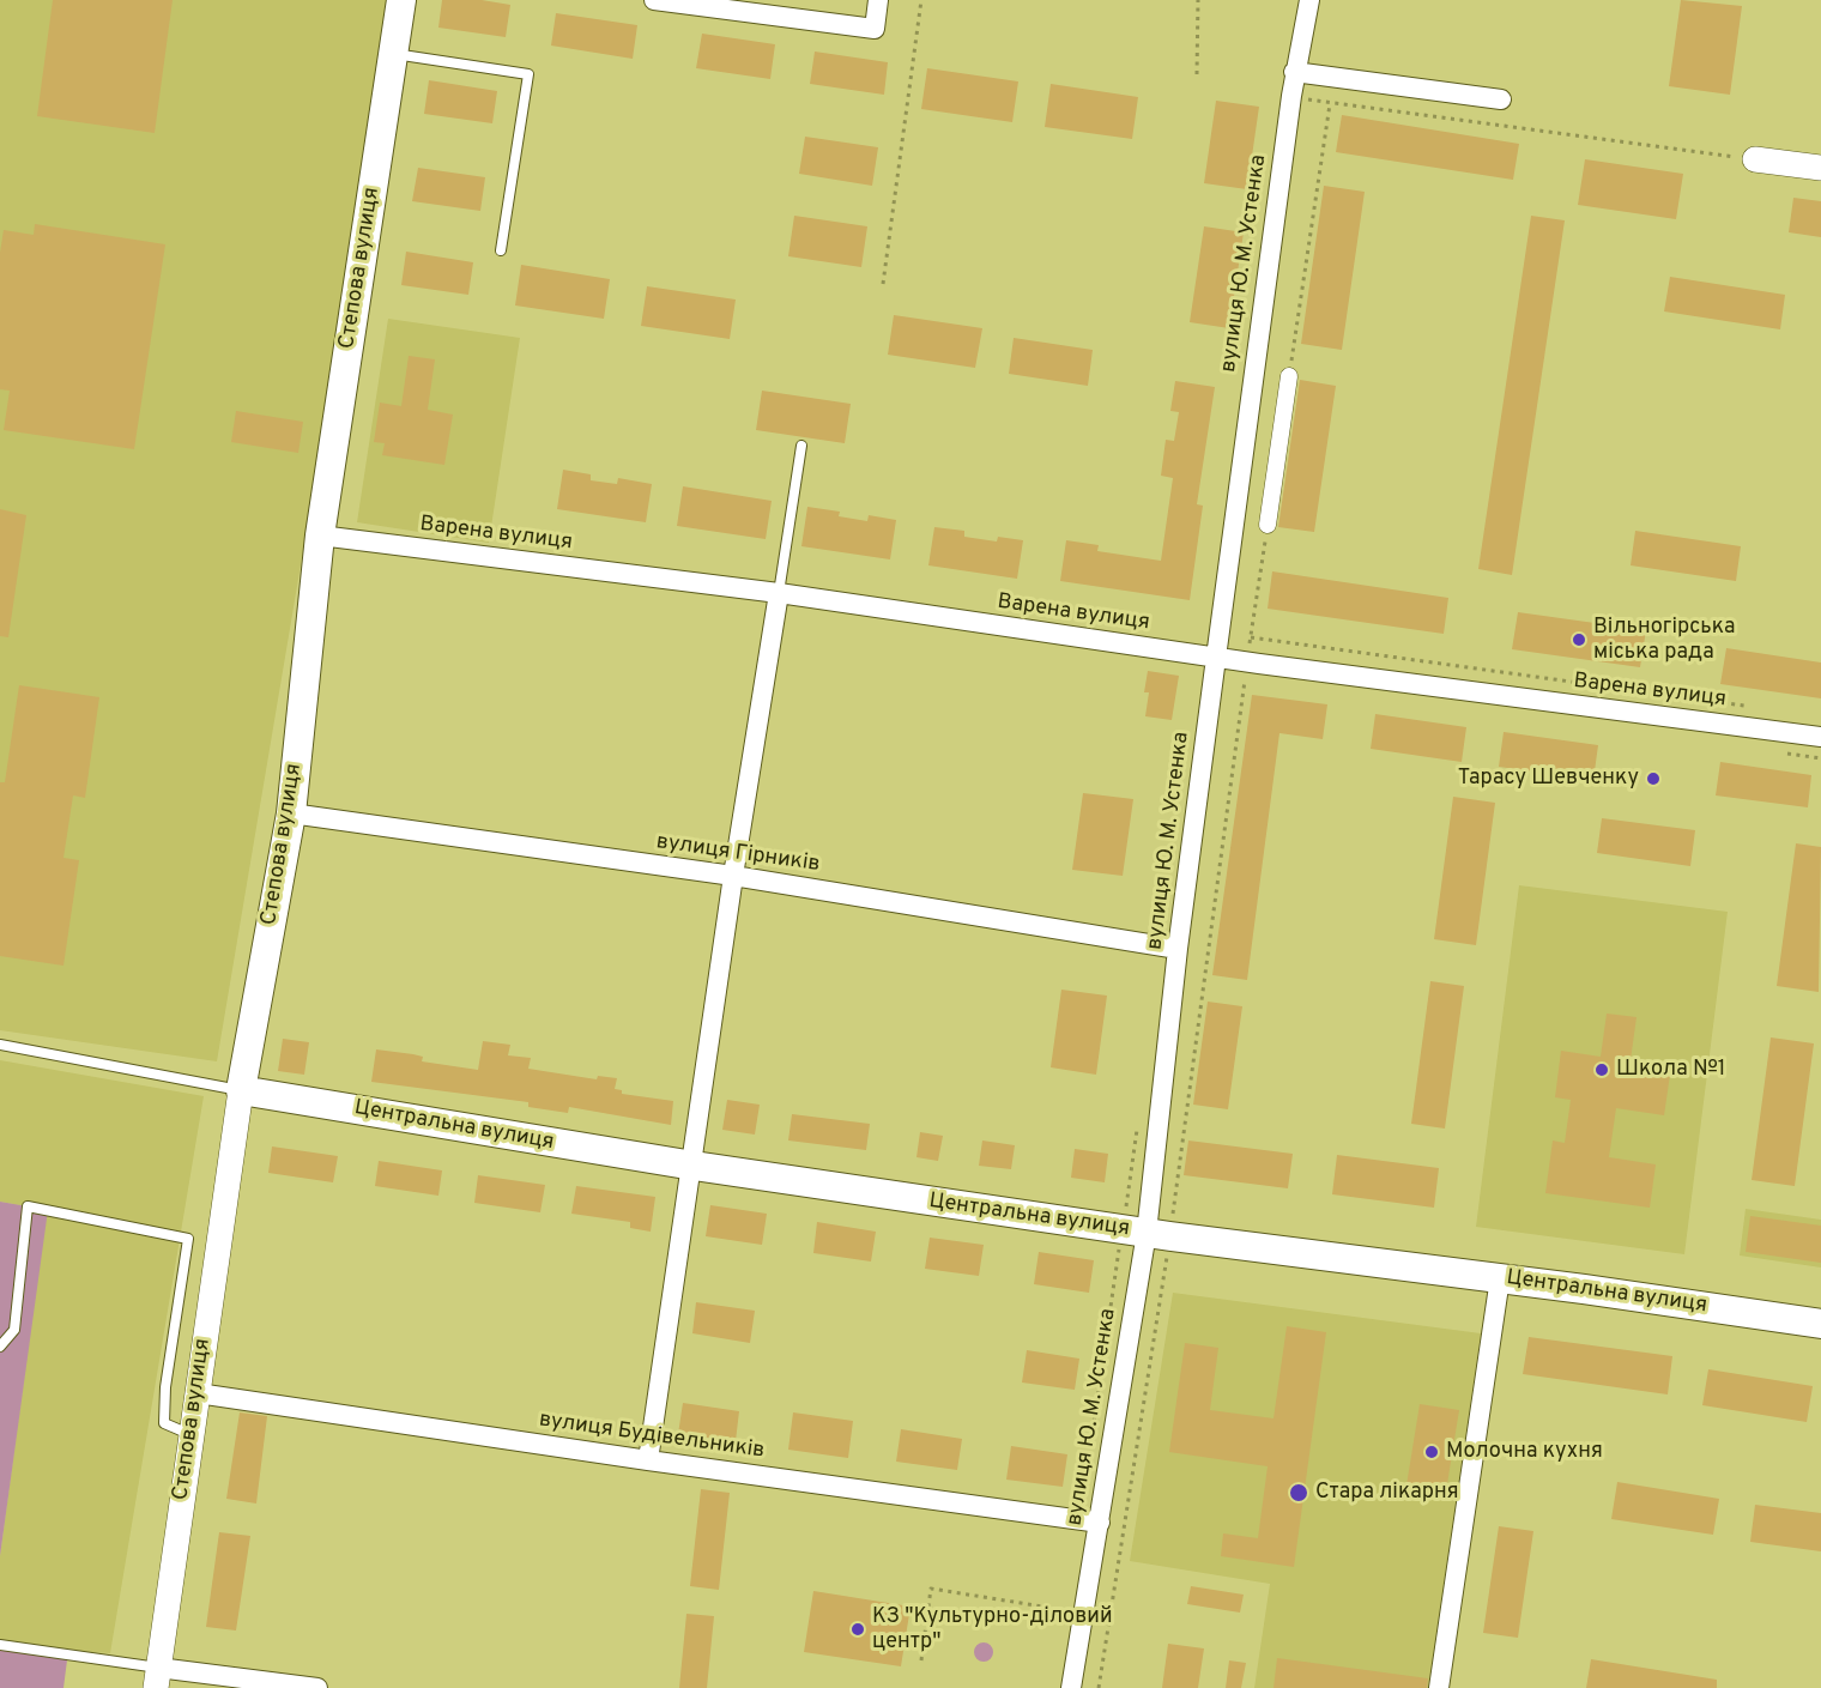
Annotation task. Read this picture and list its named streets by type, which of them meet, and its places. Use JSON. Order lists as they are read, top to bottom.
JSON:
{
  "streets": {
    "main road": ["Степова вулиця", "Центральна вулиця"],
    "street": [
      "вулиця Ю. М. Устенка",
      "Варена вулиця",
      "вулиця Гірників",
      "вулиця Будівельників"
    ]
  },
  "crossings": [
    ["вулиця Ю. М. Устенка", "Варена вулиця"],
    ["вулиця Ю. М. Устенка", "вулиця Гірників"],
    ["вулиця Ю. М. Устенка", "Центральна вулиця"],
    ["вулиця Ю. М. Устенка", "вулиця Будівельників"],
    ["Степова вулиця", "Варена вулиця"],
    ["Степова вулиця", "вулиця Гірників"],
    ["Степова вулиця", "Центральна вулиця"],
    ["Степова вулиця", "вулиця Будівельників"]
  ],
  "places": [
    "Вільногірська міська рада",
    "Тарасу Шевченку",
    "Школа №1",
    "Молочна кухня",
    "Стара лікарня",
    "КЗ \"Культурно-діловий центр\""
  ]
}
